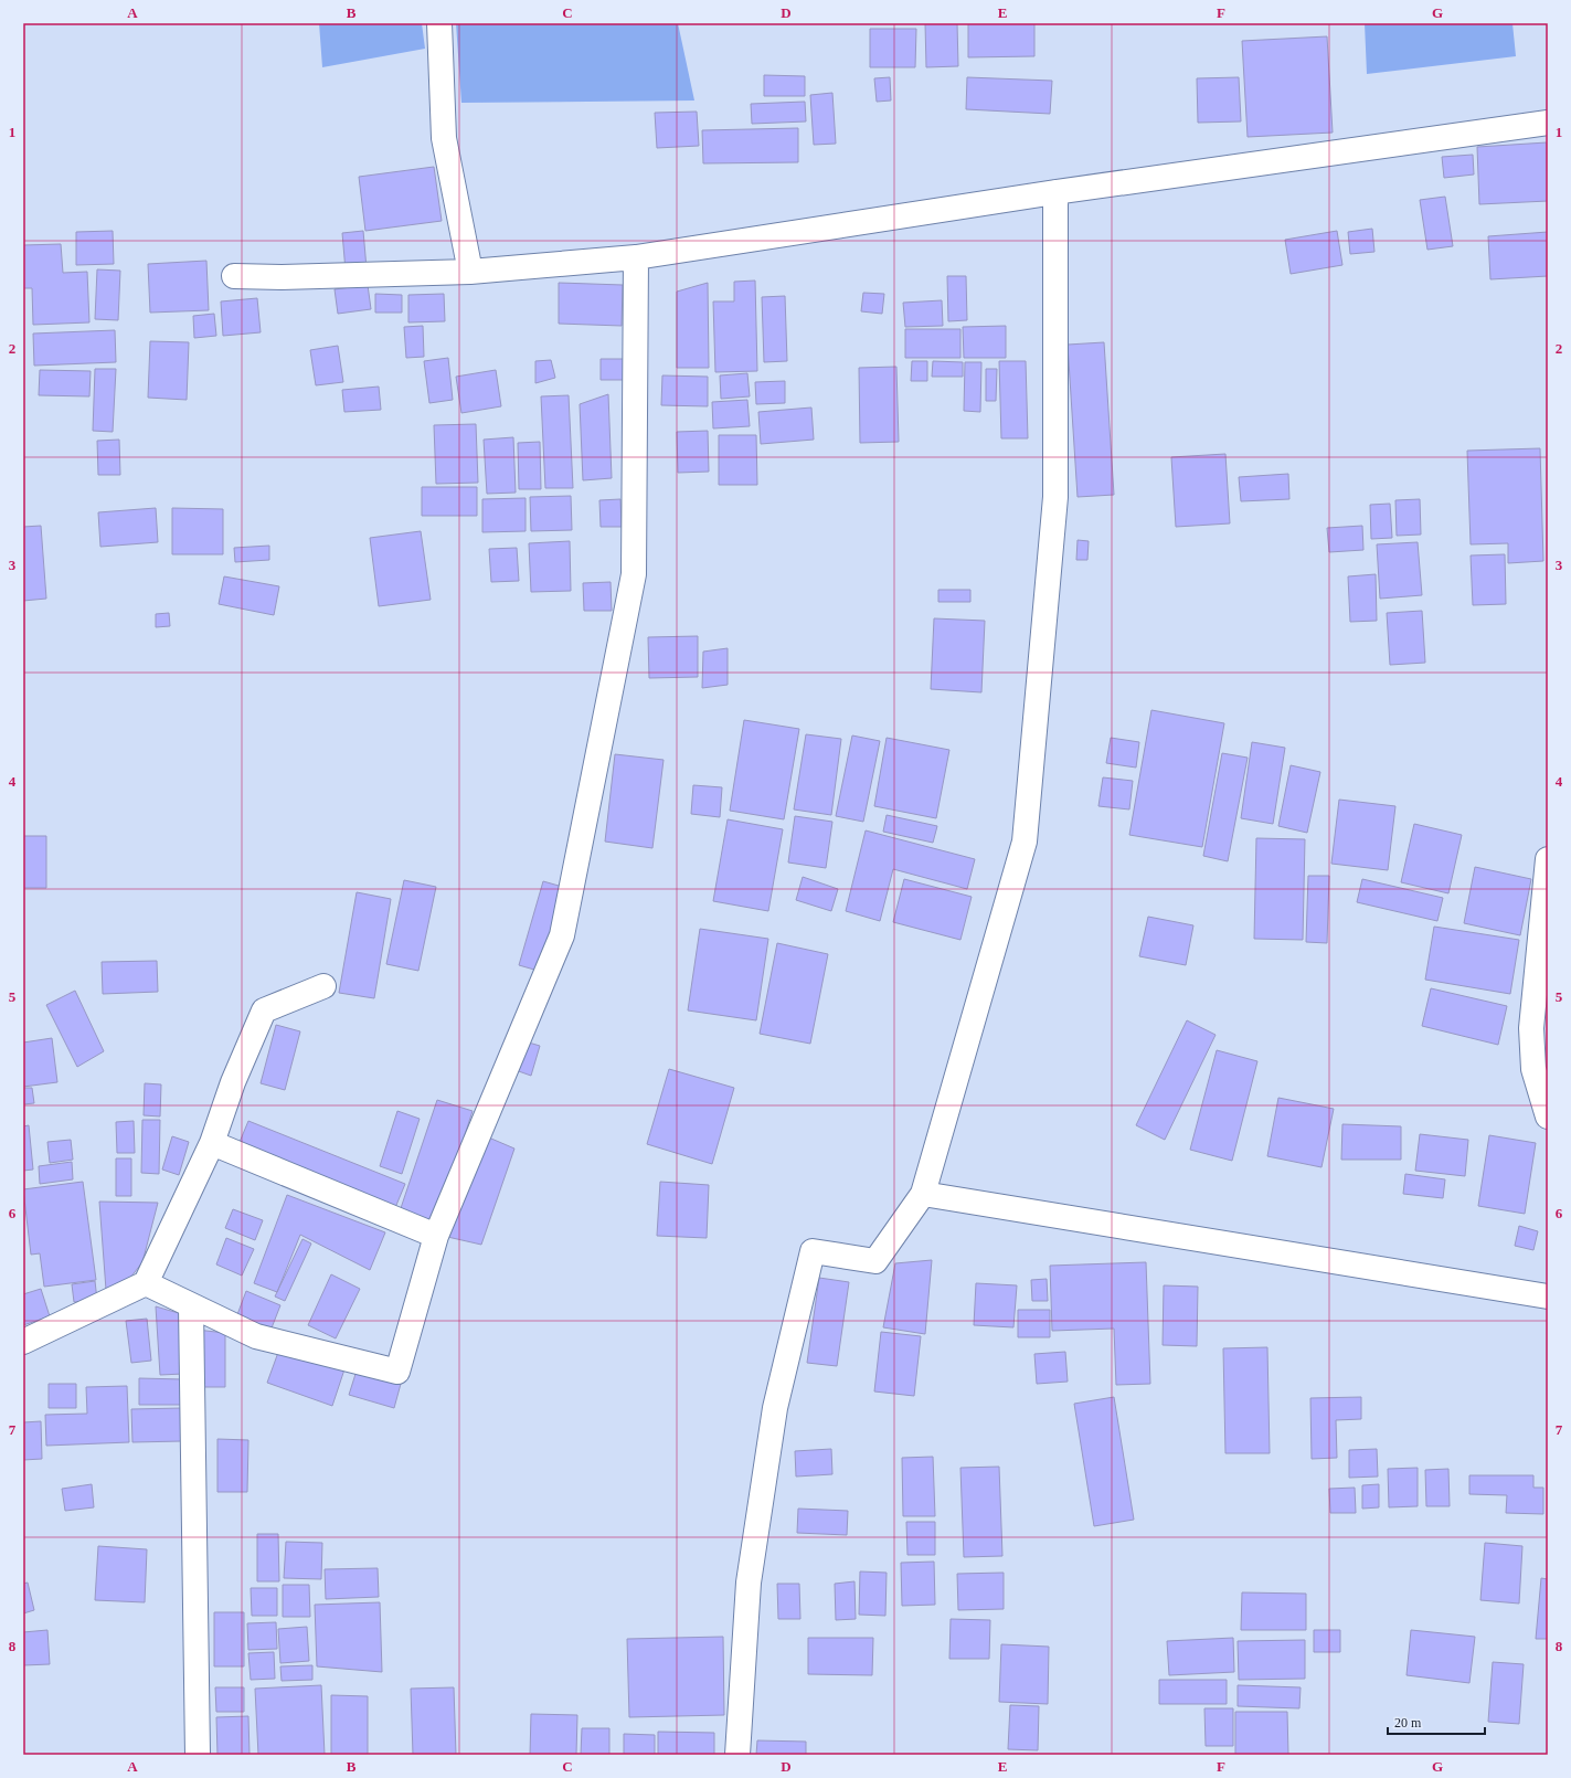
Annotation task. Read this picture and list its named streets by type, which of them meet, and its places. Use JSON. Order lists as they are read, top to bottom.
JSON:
{
  "scale_bar": "20 m",
  "grid": {
    "columns": [
      "A",
      "B",
      "C",
      "D",
      "E",
      "F",
      "G"
    ],
    "rows": [
      "1",
      "2",
      "3",
      "4",
      "5",
      "6",
      "7",
      "8"
    ]
  }
}
